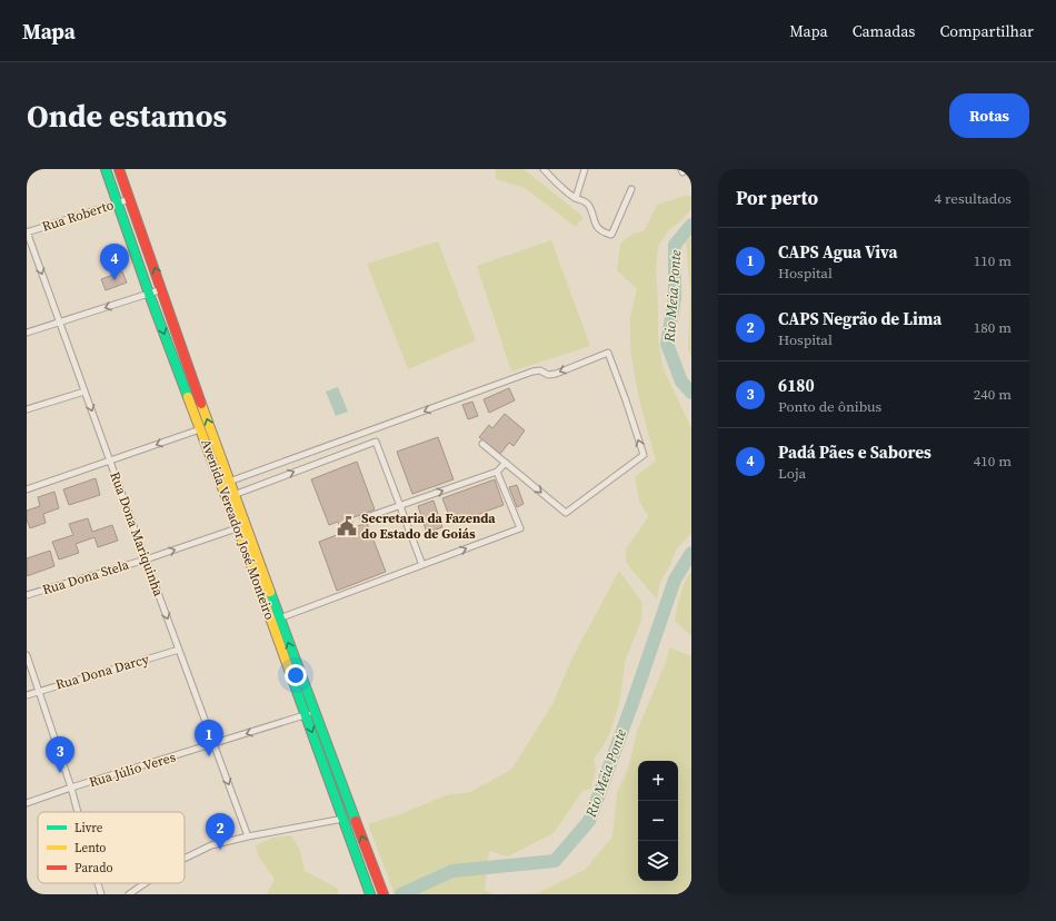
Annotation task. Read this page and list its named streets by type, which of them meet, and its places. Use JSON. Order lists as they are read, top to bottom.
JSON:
{
  "streets": {
    "main road": ["Avenida Vereador José Monteiro"],
    "street": [
      "Rua Roberto",
      "Rua Dona Mariquinha",
      "Rua Dona Stela",
      "Rua Dona Darcy",
      "Rua Júlio Veres"
    ]
  },
  "crossings": [
    ["Rua Roberto", "Avenida Vereador José Monteiro"],
    ["Rua Roberto", "Rua Dona Mariquinha"],
    ["Avenida Vereador José Monteiro", "Rua Dona Stela"],
    ["Avenida Vereador José Monteiro", "Rua Júlio Veres"],
    ["Rua Dona Mariquinha", "Rua Dona Stela"],
    ["Rua Dona Mariquinha", "Rua Dona Darcy"],
    ["Rua Dona Mariquinha", "Rua Júlio Veres"]
  ],
  "one_way": ["Rua Dona Mariquinha", "Rua Dona Stela"],
  "water": ["Rio Meia Ponte"],
  "places": {
    "public building": ["Secretaria da Fazenda do Estado de Goiás"]
  },
  "legend": ["Livre", "Lento", "Parado"],
  "page": {
    "header": "Mapa",
    "nav": ["Mapa", "Camadas", "Compartilhar"],
    "buttons": "Rotas",
    "title": "Onde estamos",
    "heading": ["Por perto", "4 resultados"],
    "list": [
      {
        "mark": "1",
        "name": "CAPS Agua Viva",
        "note": "Hospital",
        "value": "110 m"
      },
      {
        "mark": "2",
        "name": "CAPS Negrão de Lima",
        "note": "Hospital",
        "value": "180 m"
      },
      {
        "mark": "3",
        "name": "6180",
        "note": "Ponto de ônibus",
        "value": "240 m"
      },
      {
        "mark": "4",
        "name": "Padá Pães e Sabores",
        "note": "Loja",
        "value": "410 m"
      }
    ],
    "pins": [
      "4",
      "1",
      "3",
      "2"
    ],
    "map_buttons": ["+", "−"]
  }
}
